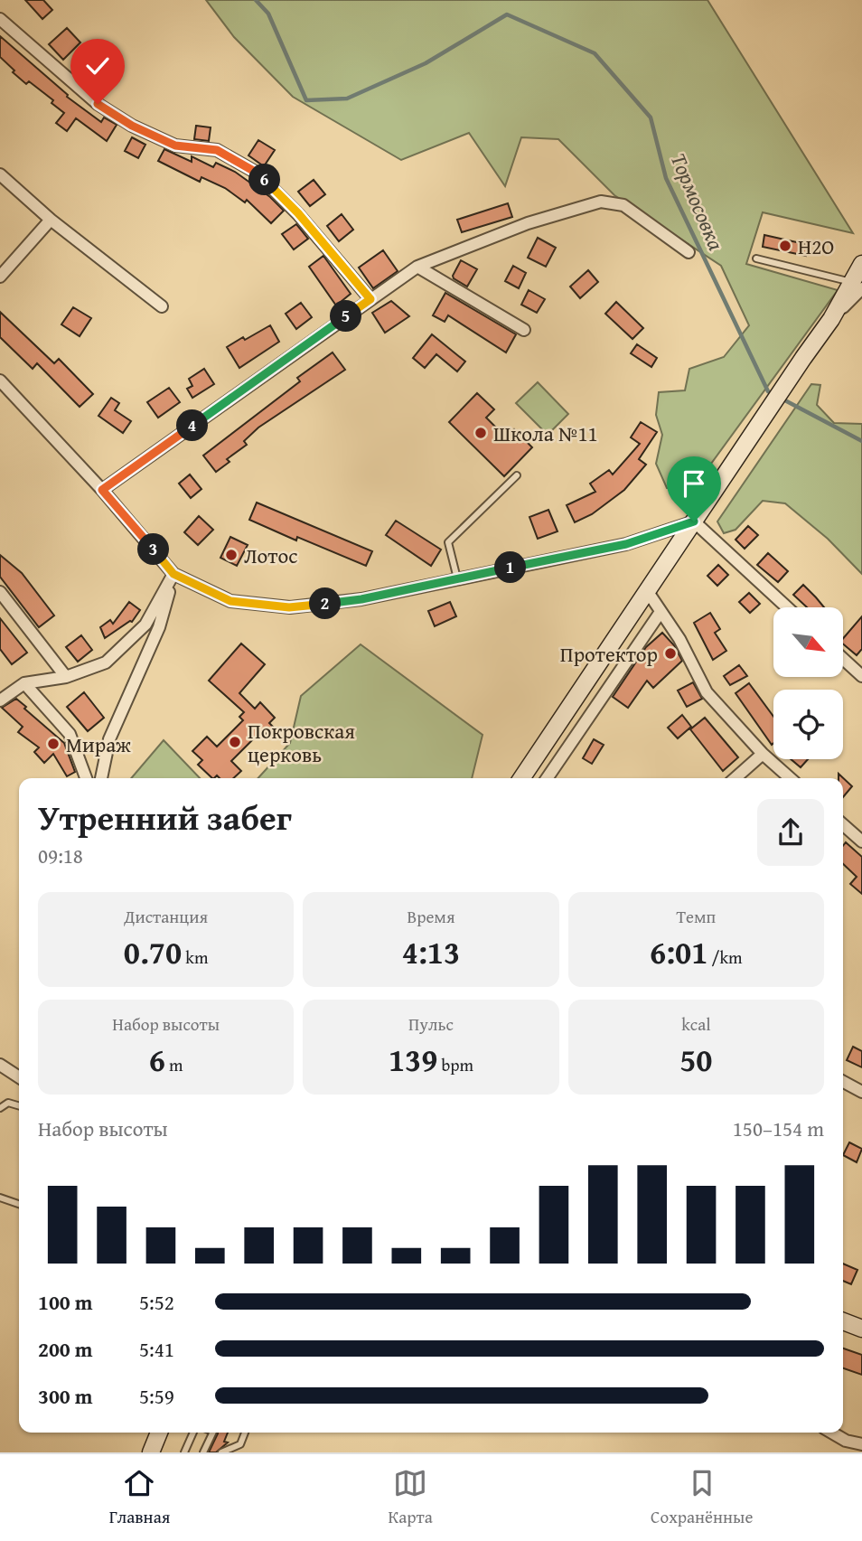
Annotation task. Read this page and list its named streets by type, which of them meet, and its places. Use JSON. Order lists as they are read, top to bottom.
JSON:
{
  "water": ["Тормосовка"],
  "places": [
    "H2O",
    "Школа №11",
    "Лотос",
    "Протектор",
    "Покровская церковь",
    "Мираж"
  ],
  "north": "bottom right",
  "page": {
    "pins": [
      "6",
      "5",
      "4",
      "3",
      "1",
      "2"
    ],
    "heading": ["Утренний забег", "09:18"],
    "stats": [
      ["Дистанция", "0.70 km"],
      ["Время", "4:13"],
      ["Темп", "6:01 /km"],
      ["Набор высоты", "6 m"],
      ["Пульс", "139 bpm"],
      ["kcal", "50"]
    ],
    "chart": ["Набор высоты", "150–154 m"],
    "list": [
      {
        "name": "100 m",
        "note": "5:52"
      },
      {
        "name": "200 m",
        "note": "5:41"
      },
      {
        "name": "300 m",
        "note": "5:59"
      }
    ],
    "tabs": ["Главная", "Карта", "Сохранённые"]
  }
}
